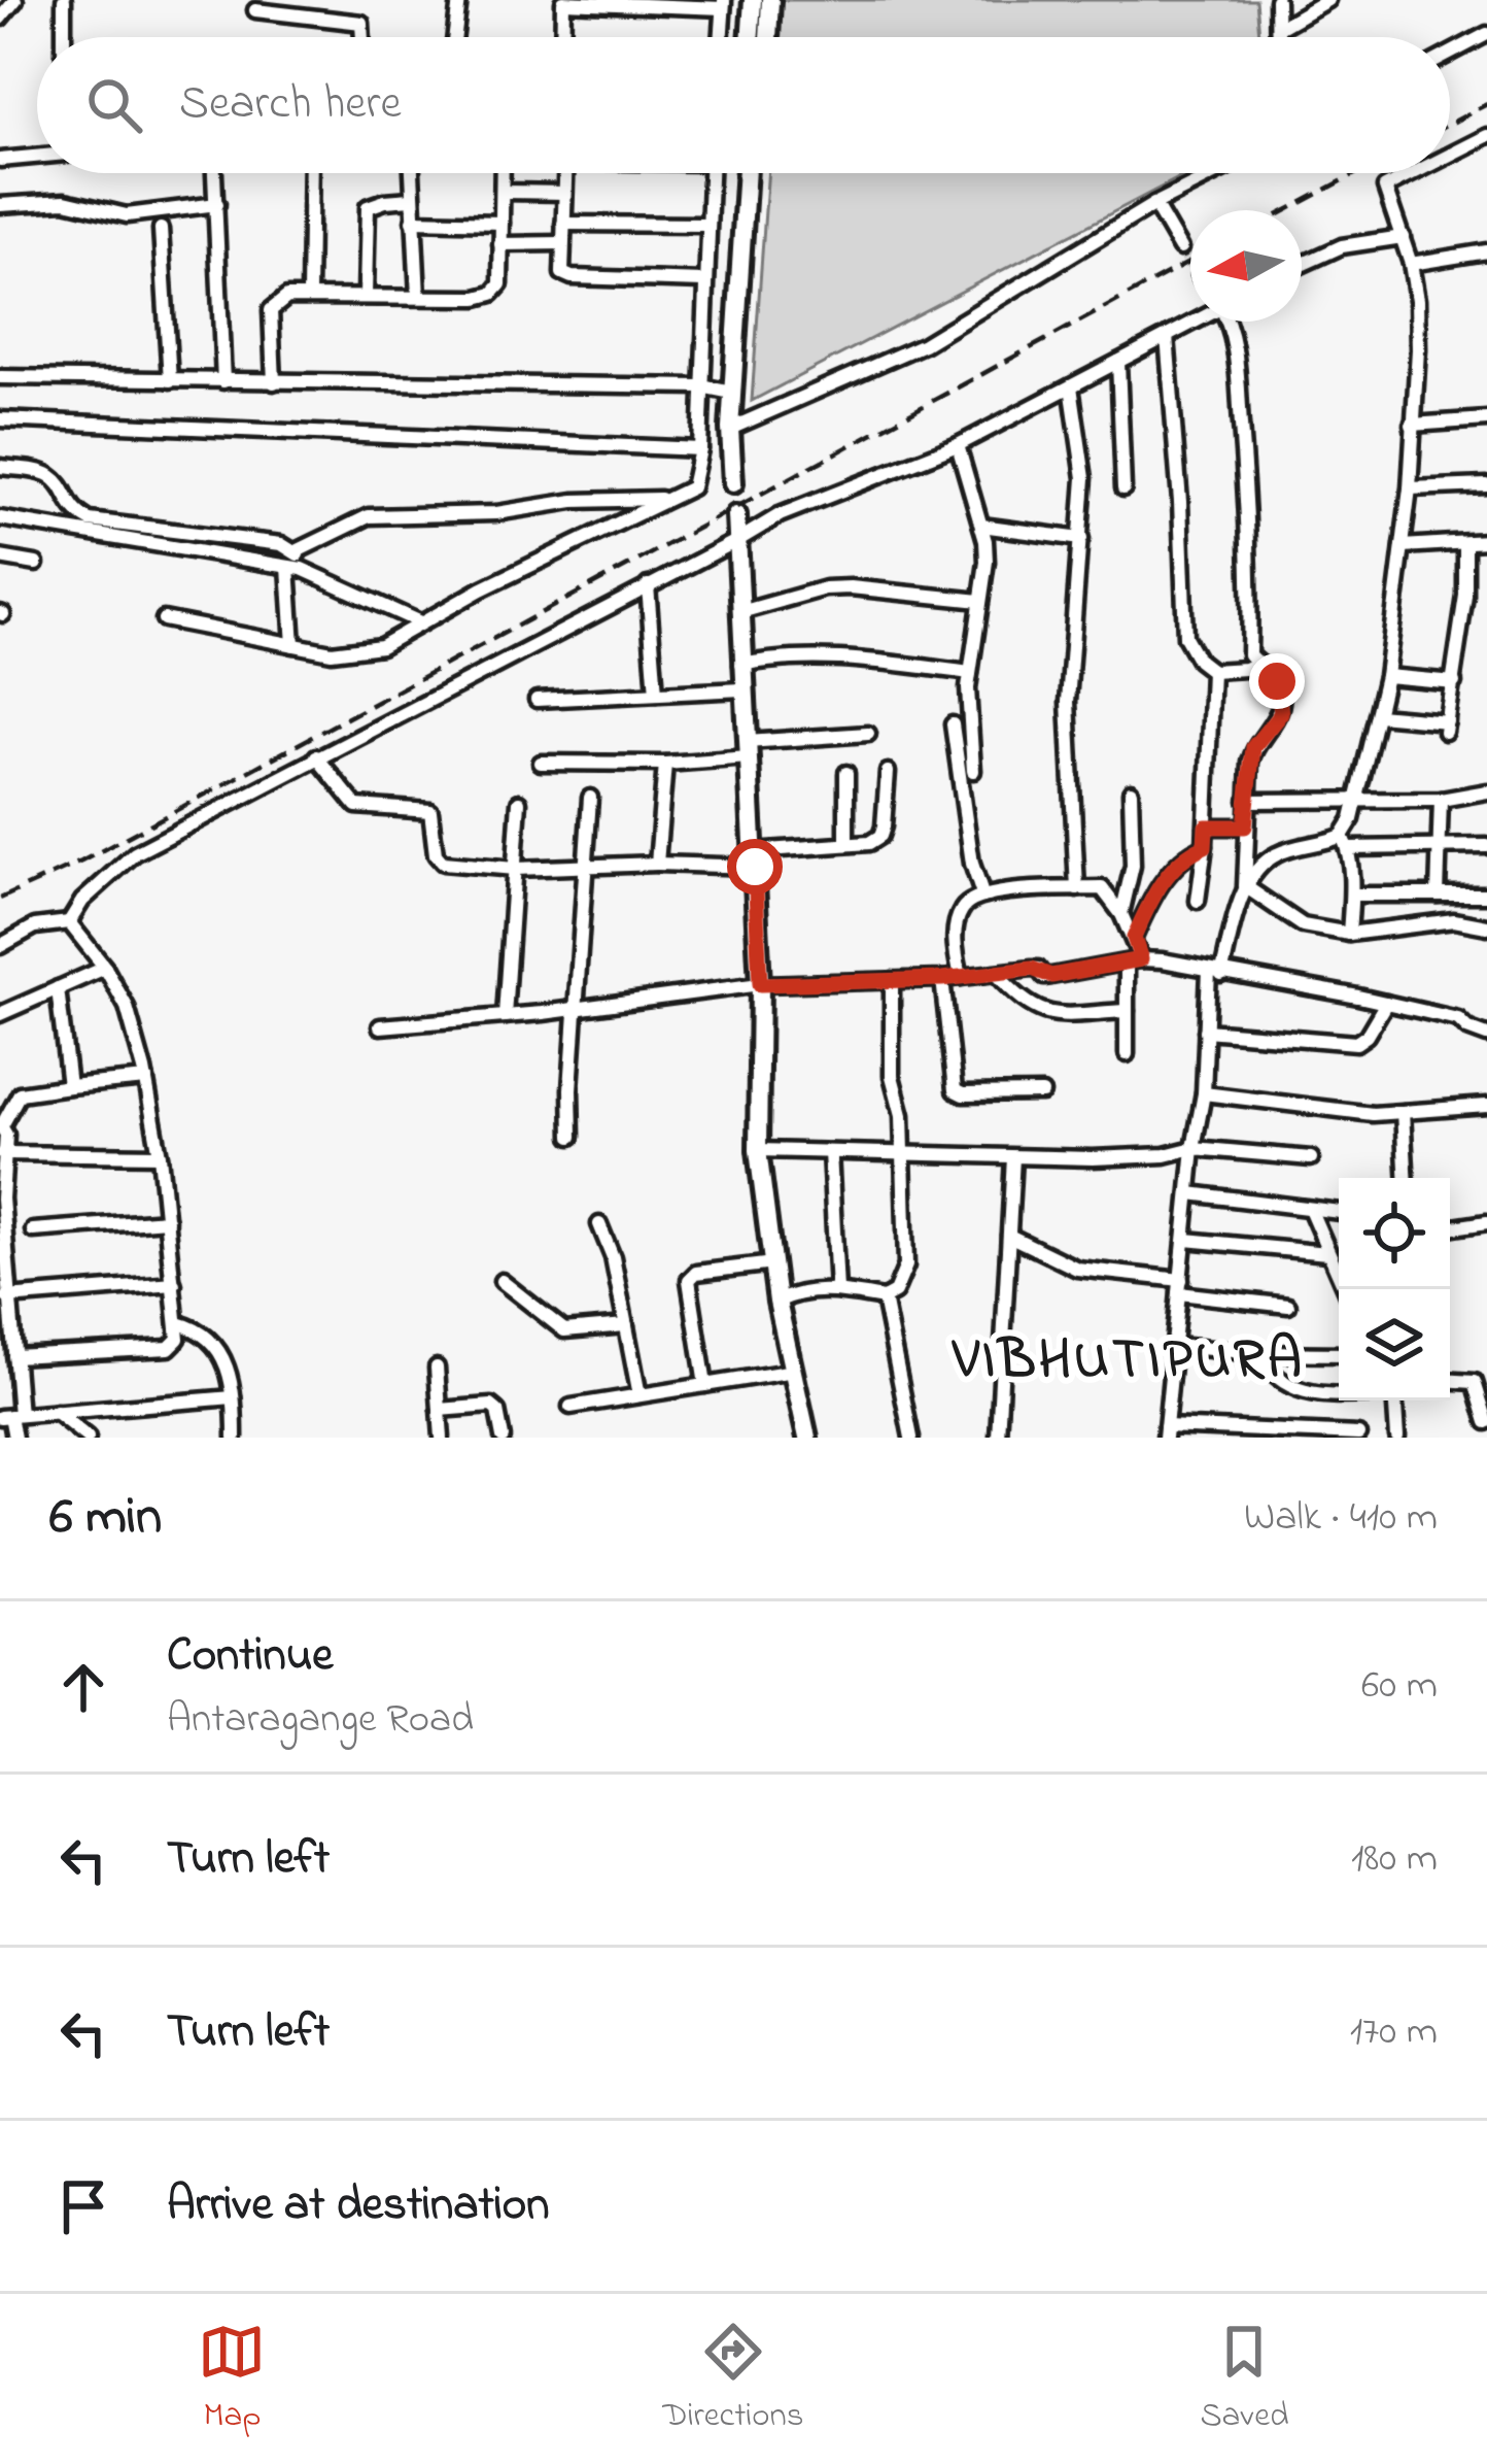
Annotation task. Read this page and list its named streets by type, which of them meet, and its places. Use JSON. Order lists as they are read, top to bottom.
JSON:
{
  "districts": ["VIBHUTIPURA"],
  "north": "left",
  "page": {
    "search": "Search here",
    "heading": ["6 min", "Walk · 410 m"],
    "list": [
      ["Continue", "Antaragange Road", "60 m"],
      ["Turn left", "180 m"],
      ["Turn left", "170 m"],
      "Arrive at destination"
    ],
    "nav": ["Map", "Directions", "Saved"]
  }
}
